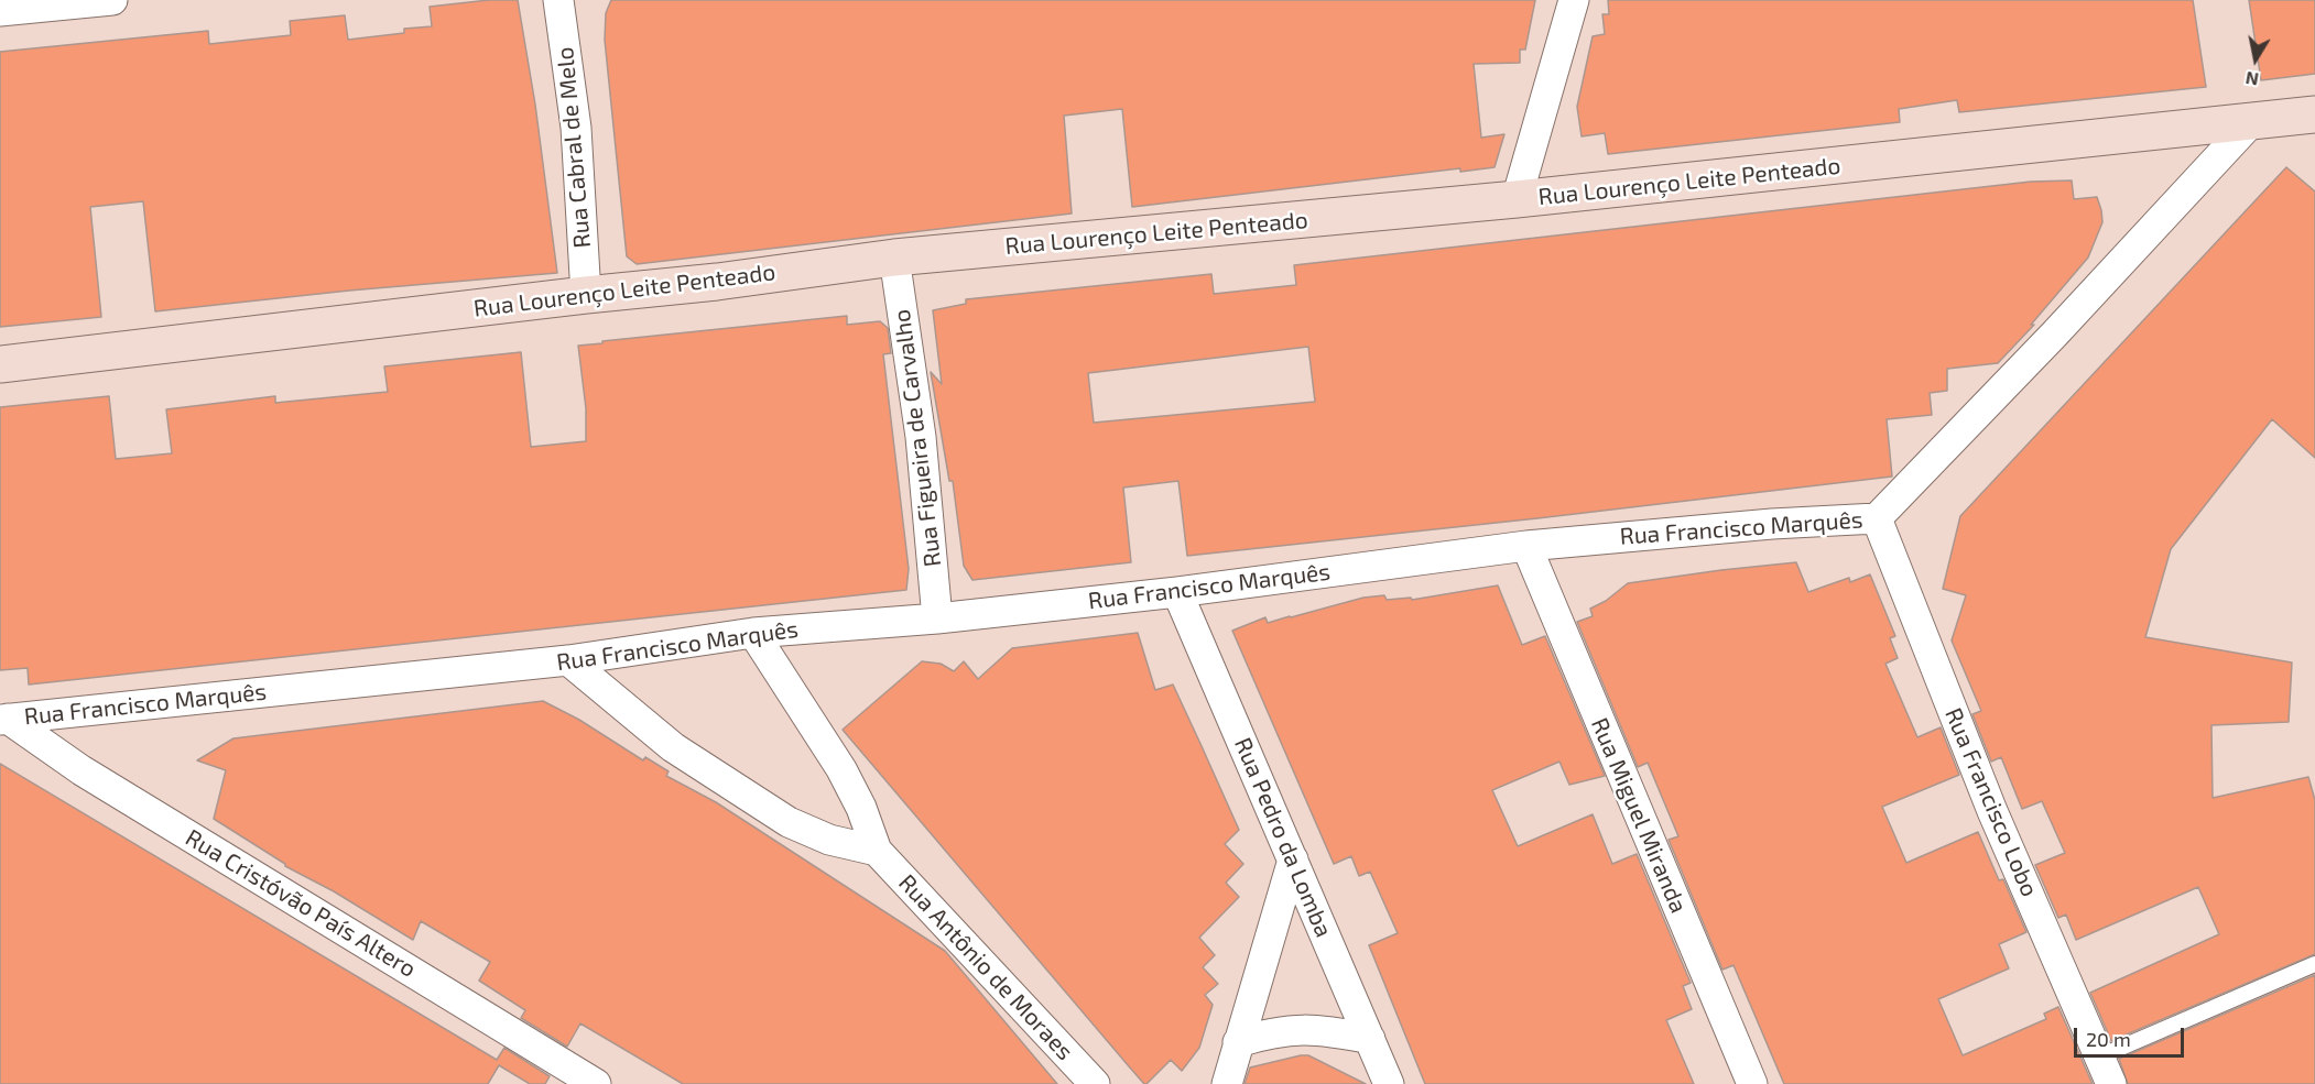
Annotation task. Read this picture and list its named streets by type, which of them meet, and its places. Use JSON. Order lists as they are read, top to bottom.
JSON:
{
  "streets": {
    "main road": ["Rua Lourenço Leite Penteado"],
    "street": [
      "Rua Cabral de Melo",
      "Rua Figueira de Carvalho",
      "Rua Francisco Marquês",
      "Rua Francisco Lobo",
      "Rua Miguel Miranda",
      "Rua Pedro da Lomba",
      "Rua Cristóvão País Altero",
      "Rua Antônio de Moraes"
    ]
  },
  "crossings": [
    ["Rua Cabral de Melo", "Rua Lourenço Leite Penteado"],
    ["Rua Lourenço Leite Penteado", "Rua Figueira de Carvalho"],
    ["Rua Lourenço Leite Penteado", "Rua Francisco Marquês"],
    ["Rua Figueira de Carvalho", "Rua Francisco Marquês"],
    ["Rua Francisco Marquês", "Rua Francisco Lobo"],
    ["Rua Francisco Marquês", "Rua Miguel Miranda"],
    ["Rua Francisco Marquês", "Rua Pedro da Lomba"],
    ["Rua Francisco Marquês", "Rua Cristóvão País Altero"],
    ["Rua Francisco Marquês", "Rua Antônio de Moraes"]
  ],
  "scale_bar": "20 m",
  "north": "bottom"
}
